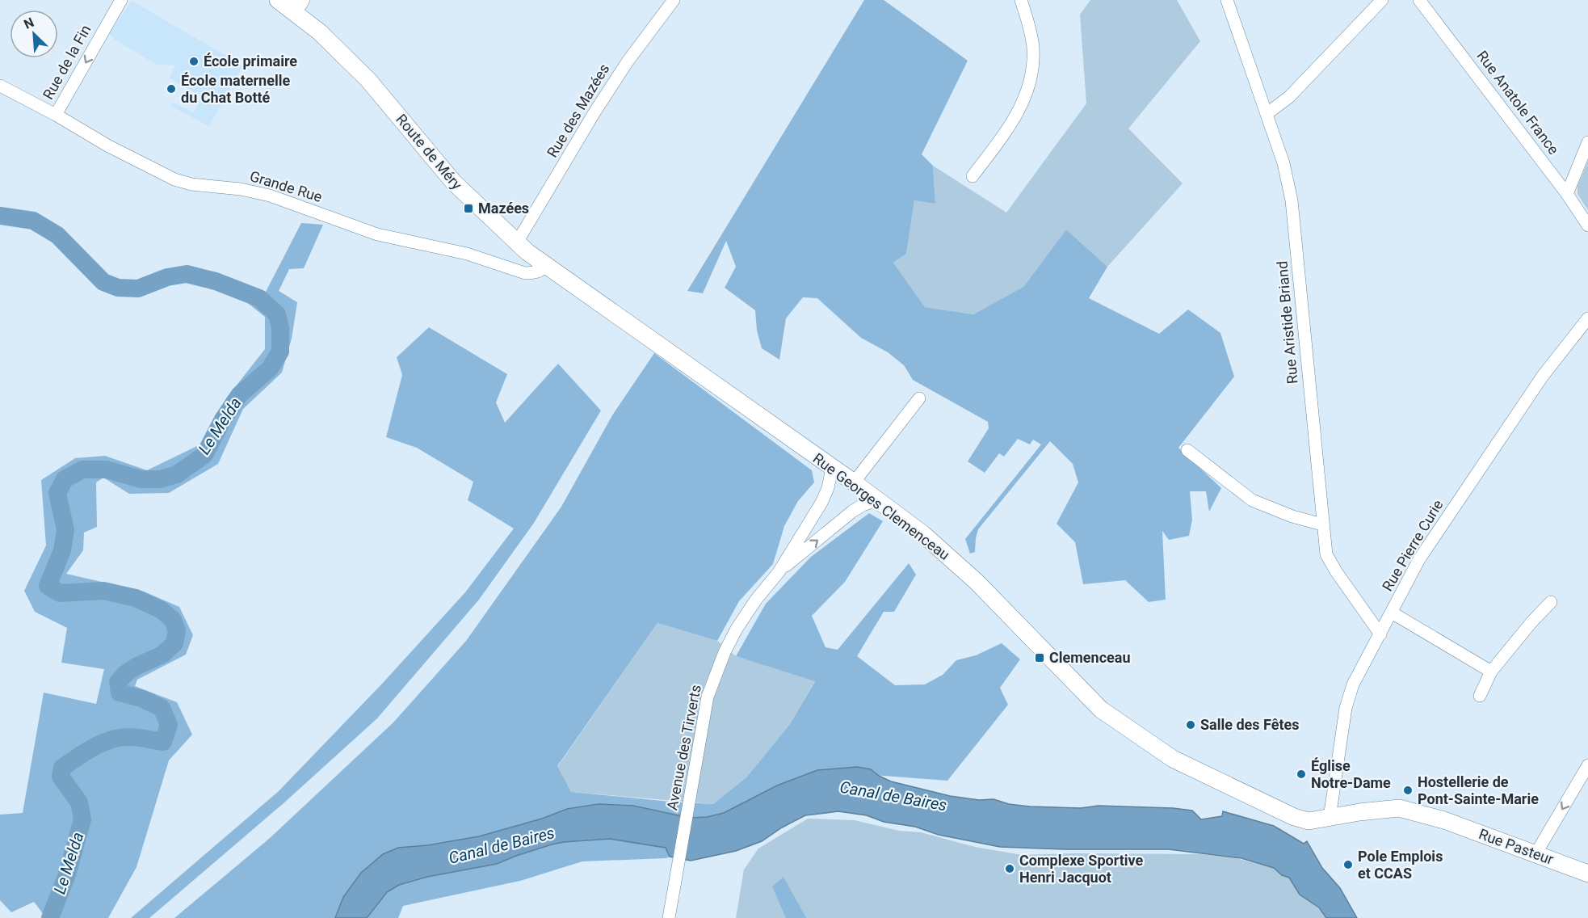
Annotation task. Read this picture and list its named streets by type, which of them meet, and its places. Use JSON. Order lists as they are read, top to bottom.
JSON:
{
  "streets": {
    "main road": ["Route de Méry", "Rue Georges Clemenceau", "Rue Pasteur"],
    "street": [
      "Rue de la Fin",
      "Rue Anatole France",
      "Rue des Mazées",
      "Grande Rue",
      "Rue Aristide Briand",
      "Rue Pierre Curie",
      "Avenue des Tirverts"
    ]
  },
  "crossings": [
    ["Rue de la Fin", "Grande Rue"],
    ["Rue des Mazées", "Route de Méry"],
    ["Route de Méry", "Grande Rue"],
    ["Route de Méry", "Rue Georges Clemenceau"],
    ["Rue Aristide Briand", "Rue Pierre Curie"],
    ["Rue Georges Clemenceau", "Avenue des Tirverts"],
    ["Rue Georges Clemenceau", "Rue Pasteur"],
    ["Rue Pierre Curie", "Rue Pasteur"]
  ],
  "one_way": ["Rue de la Fin"],
  "water": ["Le Melda", "Canal de Baires"],
  "places": {
    "other": [
      "École primaire",
      "École maternelle du Chat Botté",
      "Salle des Fêtes",
      "Église Notre-Dame",
      "Hostellerie de Pont-Sainte-Marie",
      "Pole Emplois et CCAS",
      "Complexe Sportive Henri Jacquot"
    ],
    "transit": ["Mazées", "Clemenceau"]
  },
  "north": "top left"
}
